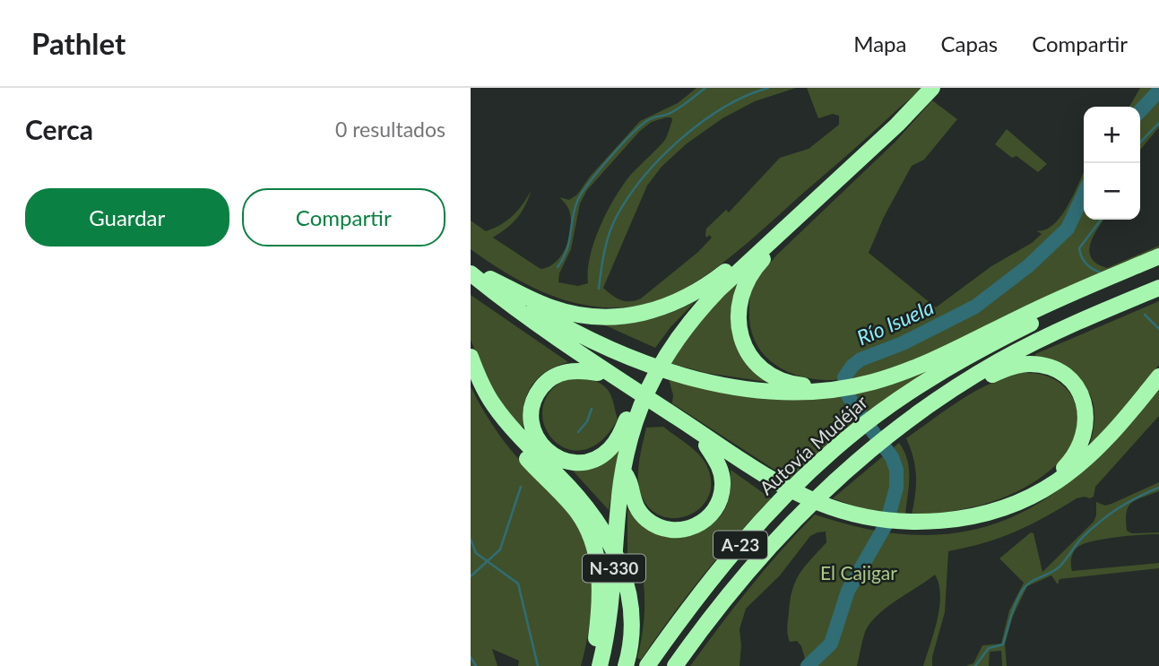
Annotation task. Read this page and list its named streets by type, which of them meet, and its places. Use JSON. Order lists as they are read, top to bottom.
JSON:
{
  "streets": {
    "highway": ["Autovía Mudéjar", "A-23", "N-330"]
  },
  "water": ["Río Isuela"],
  "parks": ["El Cajigar"],
  "page": {
    "header": "Pathlet",
    "nav": ["Mapa", "Capas", "Compartir"],
    "heading": ["Cerca", "0 resultados"],
    "map_buttons": ["+", "−"],
    "buttons": ["Guardar", "Compartir"]
  }
}
